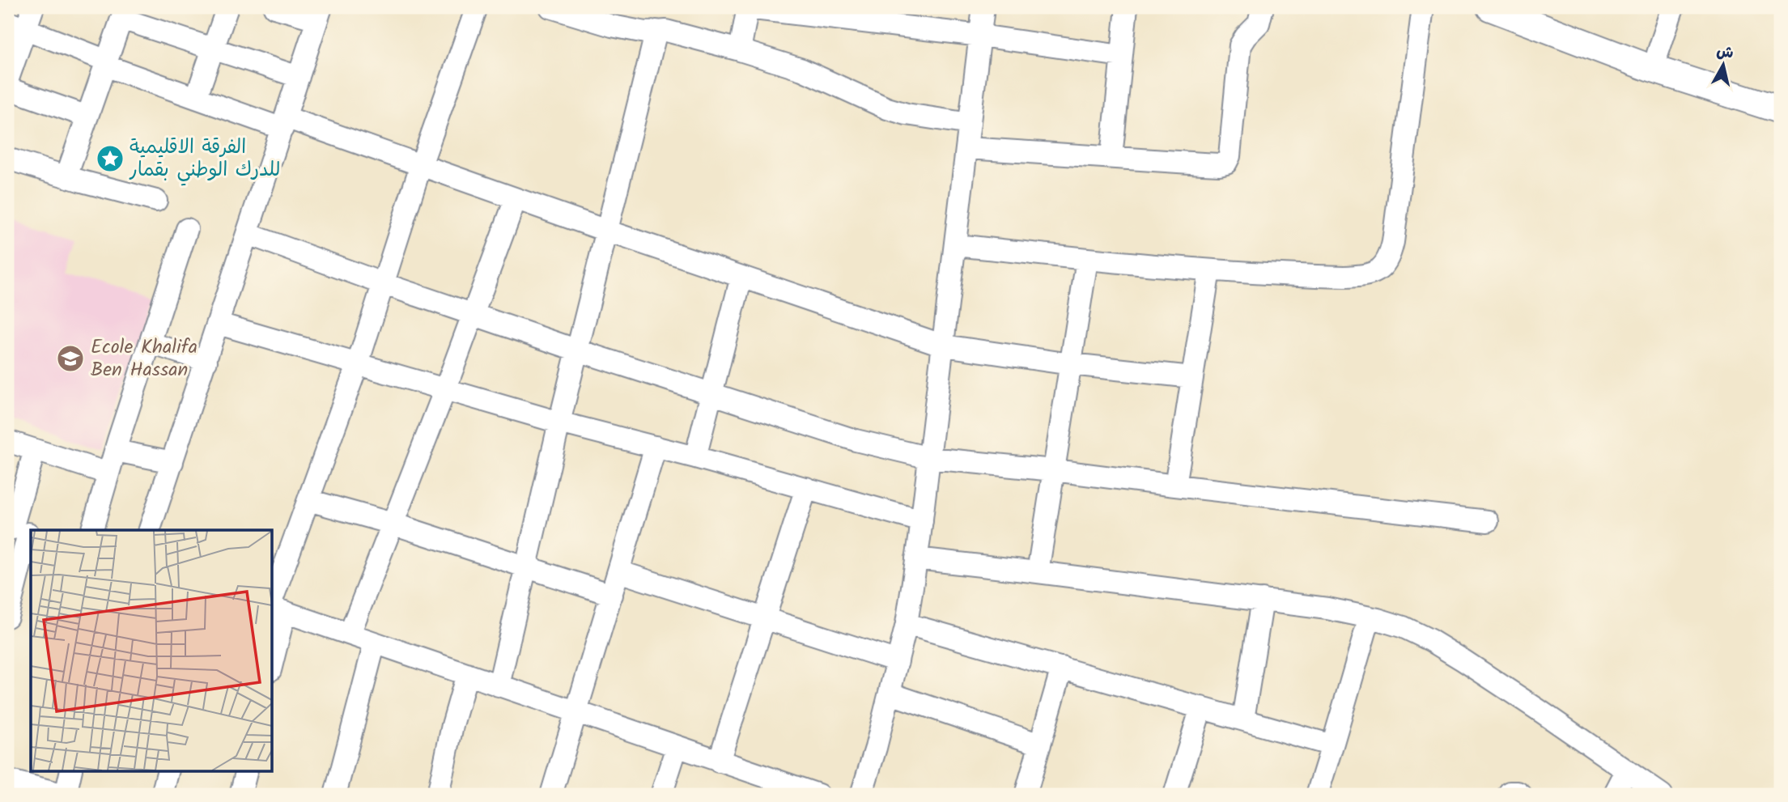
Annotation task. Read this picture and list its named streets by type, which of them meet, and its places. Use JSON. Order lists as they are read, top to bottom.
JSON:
{
  "places": {
    "place": ["الفرقة الاقليمية للدرك الوطني بقمار"],
    "school or university": ["Ecole Khalifa Ben Hassan"]
  },
  "north": "top"
}
